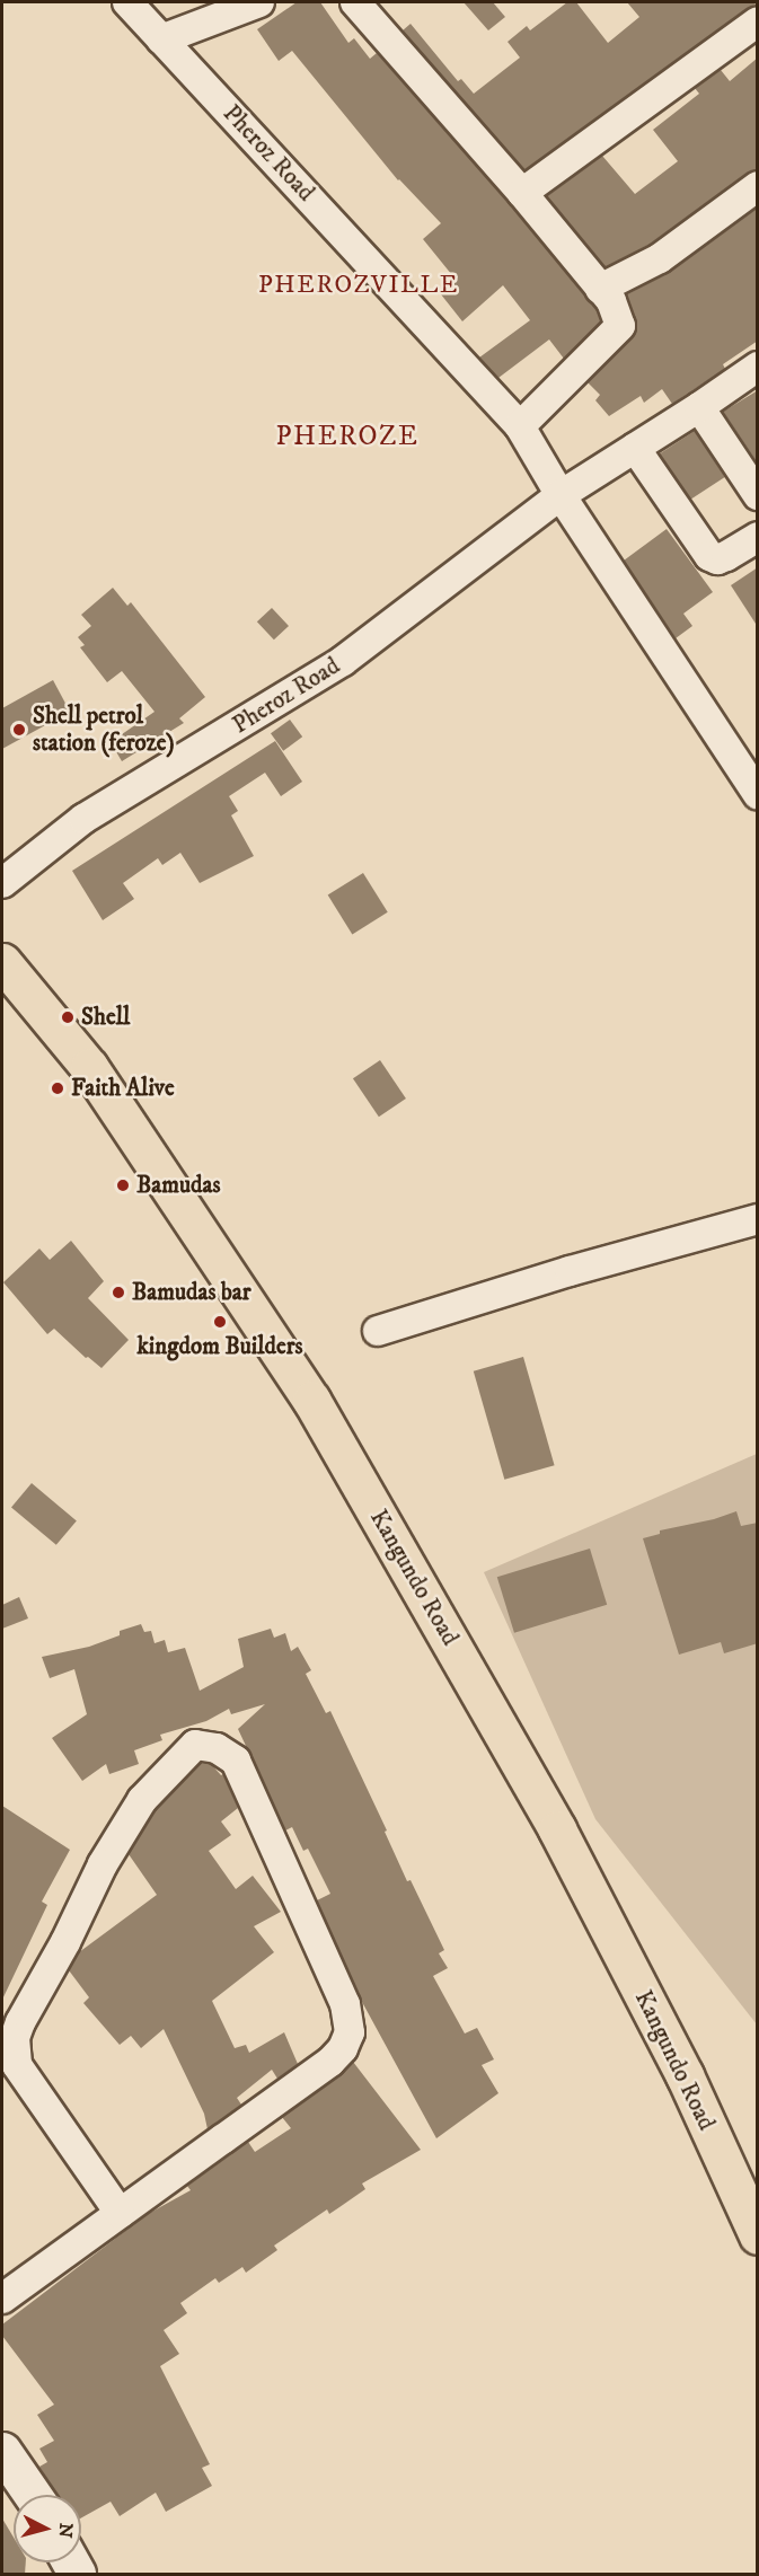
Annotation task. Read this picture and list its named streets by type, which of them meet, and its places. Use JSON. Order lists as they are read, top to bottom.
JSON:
{
  "streets": {
    "highway": ["Kangundo Road"],
    "street": ["Pheroz Road"]
  },
  "districts": ["PHEROZVILLE", "PHEROZE"],
  "places": [
    "Shell petrol station (feroze)",
    "Shell",
    "Faith Alive",
    "Bamudas",
    "Bamudas bar",
    "kingdom Builders"
  ],
  "north": "right"
}
